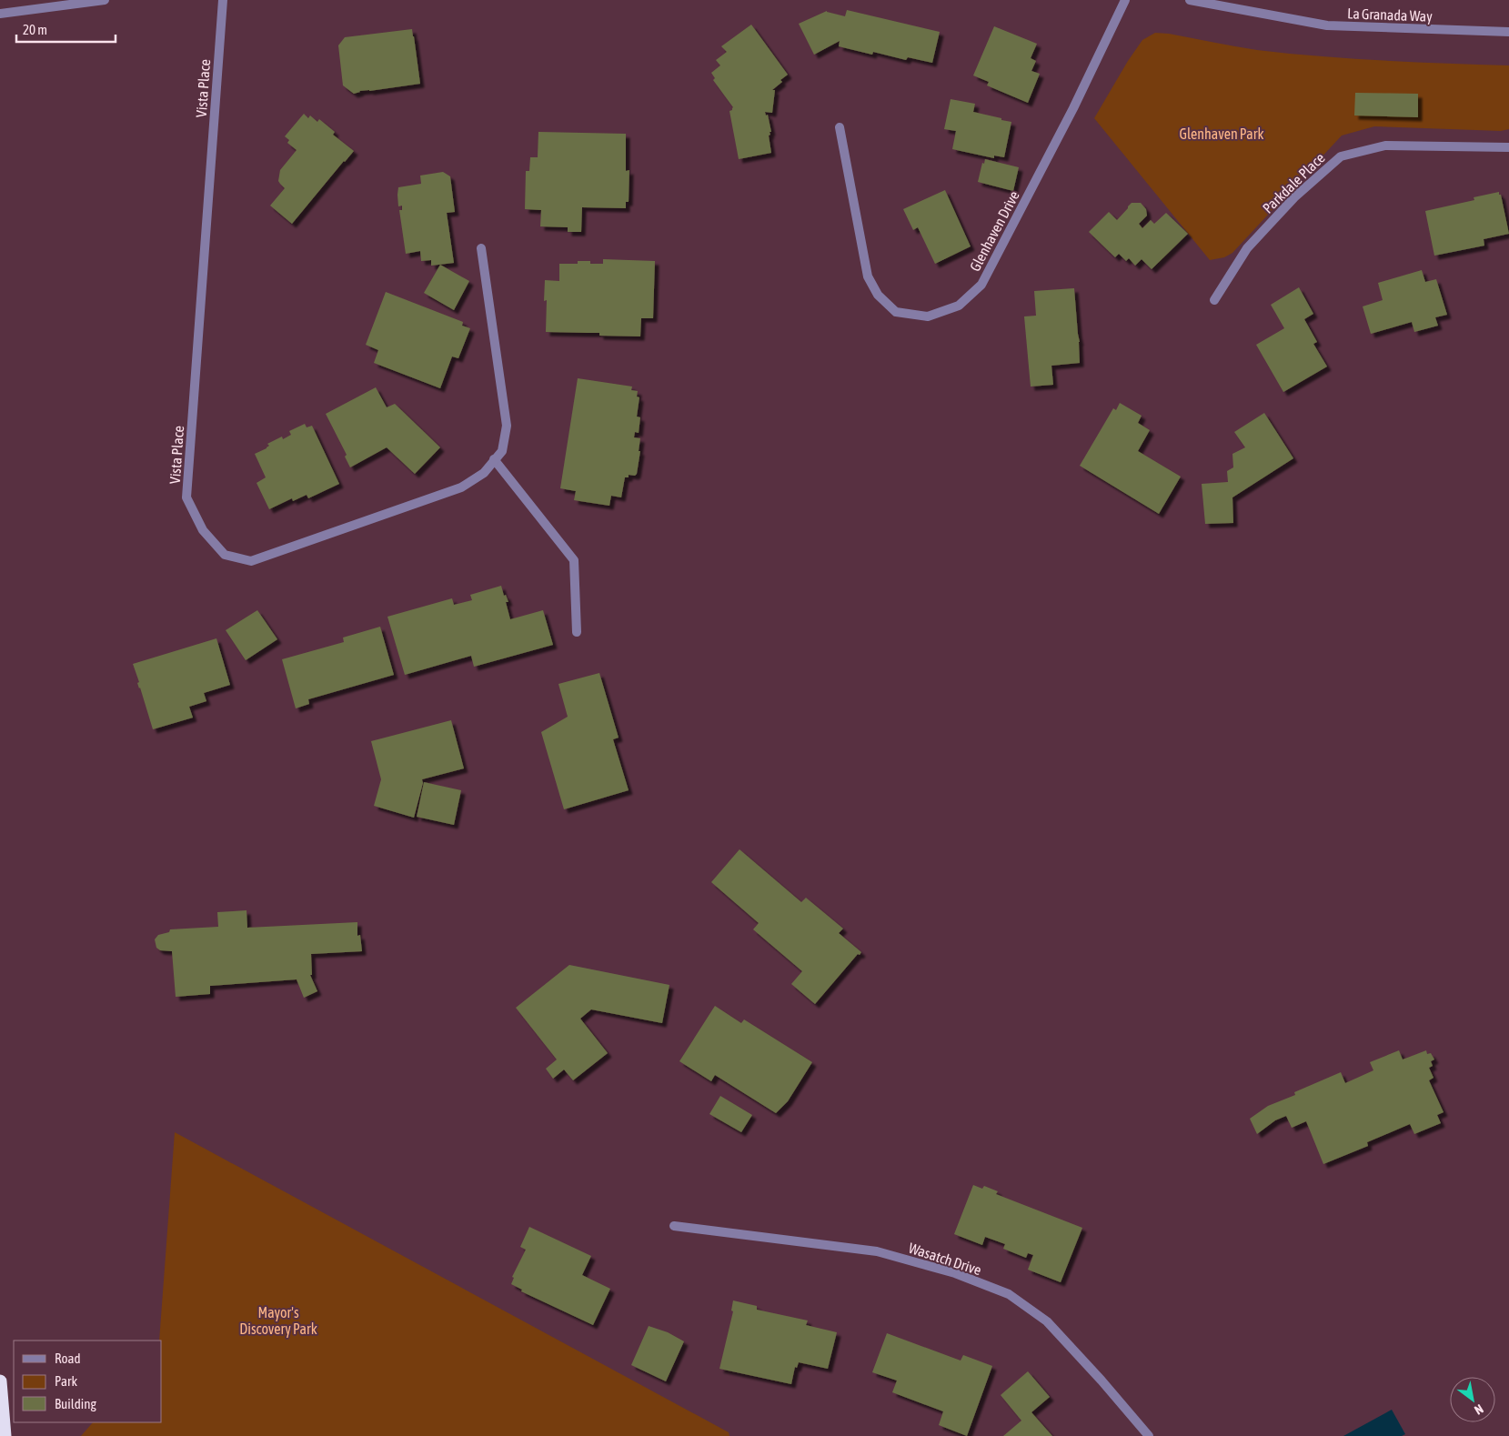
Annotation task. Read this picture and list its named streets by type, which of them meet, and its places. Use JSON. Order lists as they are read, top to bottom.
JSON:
{
  "streets": {
    "street": [
      "La Granada Way",
      "Vista Place",
      "Parkdale Place",
      "Glenhaven Drive",
      "Wasatch Drive"
    ]
  },
  "parks": ["Glenhaven Park", "Mayor's Discovery Park"],
  "legend": ["Road", "Park", "Building"],
  "scale_bar": "20 m",
  "north": "bottom right"
}
